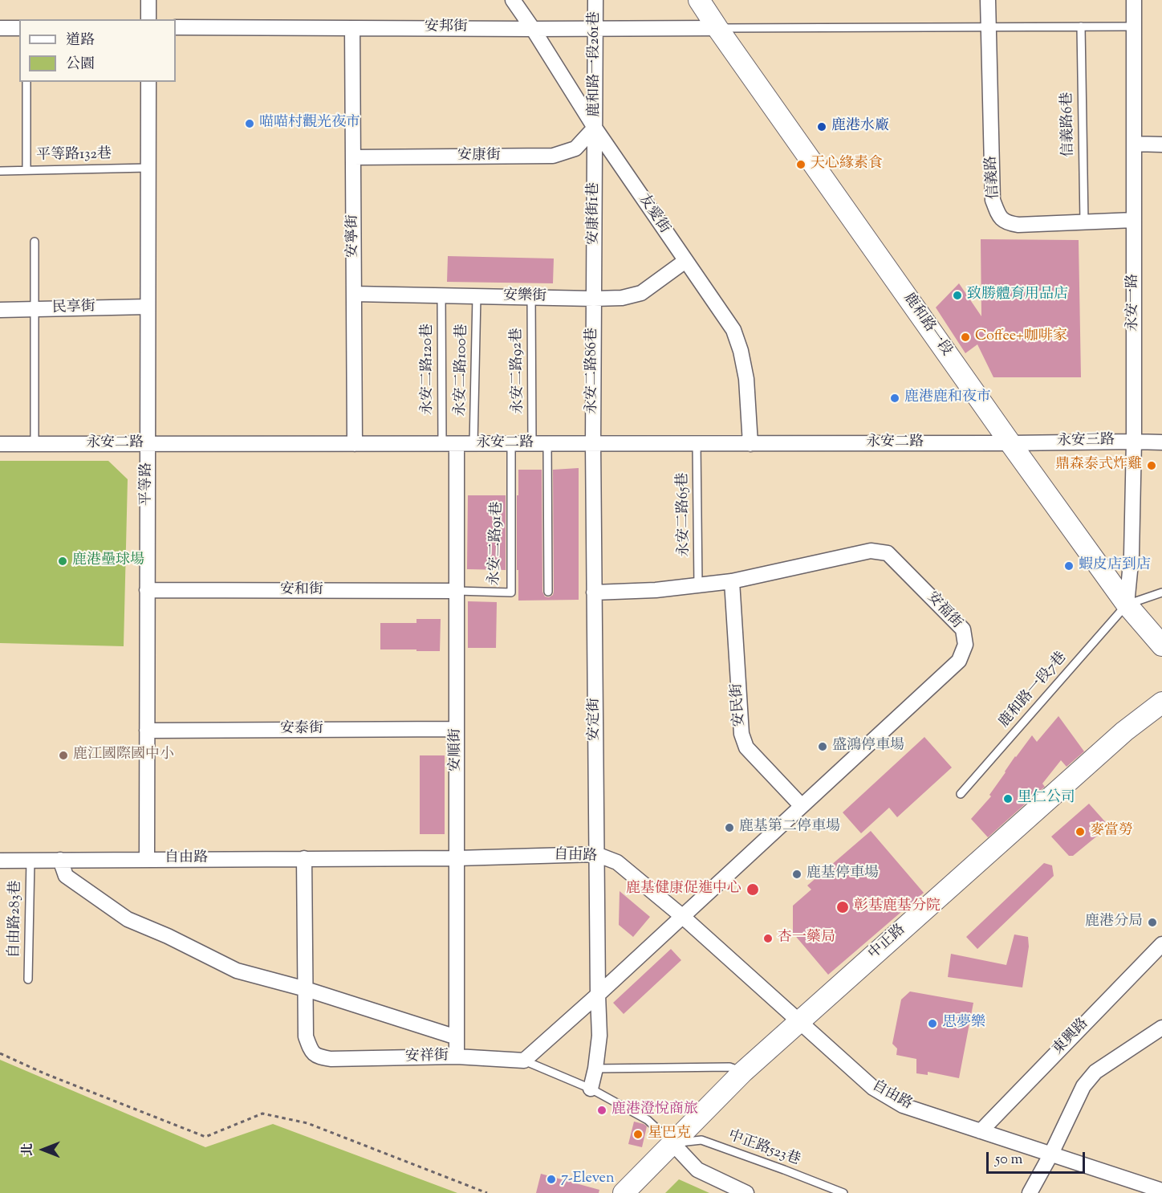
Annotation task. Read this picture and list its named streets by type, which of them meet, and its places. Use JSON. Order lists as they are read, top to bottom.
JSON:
{
  "streets": {
    "main road": ["鹿和路一段", "中正路"],
    "street": [
      "安邦街",
      "鹿和路一段261巷",
      "安康街",
      "信義路",
      "安康街1巷",
      "友愛街",
      "安寧街",
      "安樂街",
      "永安一路",
      "民享街",
      "永安二路86巷",
      "永安三路",
      "永安二路",
      "平等路",
      "安和街",
      "安福街",
      "安民街",
      "安定街",
      "安泰街",
      "安順街",
      "自由路",
      "東興路",
      "安祥街"
    ],
    "lane": [
      "信義路6巷",
      "平等路132巷",
      "永安二路120巷",
      "永安二路100巷",
      "永安二路92巷",
      "永安二路65巷",
      "永安二路91巷",
      "鹿和路一段7巷",
      "自由路283巷",
      "中正路523巷"
    ]
  },
  "crossings": [
    ["安邦街", "鹿和路一段261巷"],
    ["安邦街", "友愛街"],
    ["安邦街", "安寧街"],
    ["安邦街", "鹿和路一段"],
    ["鹿和路一段261巷", "安康街"],
    ["鹿和路一段261巷", "安康街1巷"],
    ["鹿和路一段261巷", "友愛街"],
    ["信義路6巷", "信義路"],
    ["平等路132巷", "平等路"],
    ["安康街", "安康街1巷"],
    ["安康街", "友愛街"],
    ["安康街", "安寧街"],
    ["信義路", "永安一路"],
    ["安康街1巷", "友愛街"],
    ["安康街1巷", "安樂街"],
    ["安康街1巷", "永安二路86巷"],
    ["友愛街", "安樂街"],
    ["友愛街", "永安二路"],
    ["安寧街", "安樂街"],
    ["安寧街", "永安二路"],
    ["安樂街", "永安二路120巷"],
    ["安樂街", "永安二路100巷"],
    ["安樂街", "永安二路92巷"],
    ["安樂街", "永安二路86巷"],
    ["永安一路", "鹿和路一段"],
    ["永安一路", "永安三路"],
    ["永安一路", "鹿和路一段7巷"],
    ["民享街", "平等路"],
    ["鹿和路一段", "永安三路"],
    ["鹿和路一段", "永安二路"],
    ["鹿和路一段", "鹿和路一段7巷"],
    ["永安二路120巷", "永安二路"],
    ["永安二路120巷", "安順街"],
    ["永安二路100巷", "永安二路"],
    ["永安二路92巷", "永安二路"],
    ["永安二路86巷", "永安二路"],
    ["永安二路86巷", "安定街"],
    ["永安三路", "永安二路"],
    ["永安二路", "平等路"],
    ["永安二路", "永安二路65巷"],
    ["永安二路", "永安二路91巷"],
    ["永安二路", "安定街"],
    ["永安二路", "安順街"],
    ["平等路", "安和街"],
    ["平等路", "安泰街"],
    ["平等路", "自由路"],
    ["永安二路65巷", "安福街"],
    ["永安二路91巷", "安和街"],
    ["永安二路91巷", "安順街"],
    ["安和街", "安順街"],
    ["安福街", "安民街"],
    ["安福街", "安定街"],
    ["安福街", "自由路"],
    ["安定街", "自由路"],
    ["安泰街", "安順街"],
    ["安順街", "自由路"],
    ["安順街", "安祥街"],
    ["自由路", "自由路283巷"],
    ["自由路", "中正路"],
    ["自由路", "東興路"],
    ["自由路", "安祥街"],
    ["中正路", "中正路523巷"]
  ],
  "places": [
    "喵喵村觀光夜市",
    "鹿港水廠",
    "天心緣素食",
    "致勝體育用品店",
    "Coffee+咖啡家",
    "鹿港鹿和夜市",
    "鼎森泰式炸雞",
    "鹿港壘球場",
    "蝦皮店到店",
    "盛鴻停車場",
    "鹿江國際國中小",
    "里仁公司",
    "鹿基第二停車場",
    "麥當勞",
    "鹿基停車場",
    "鹿基健康促進中心",
    "彰基鹿基分院",
    "鹿港分局",
    "杏一藥局",
    "思夢樂",
    "鹿港澄悅商旅",
    "星巴克",
    "7-Eleven"
  ],
  "legend": ["道路", "公園"],
  "scale_bar": "50 m",
  "north": "left"
}
